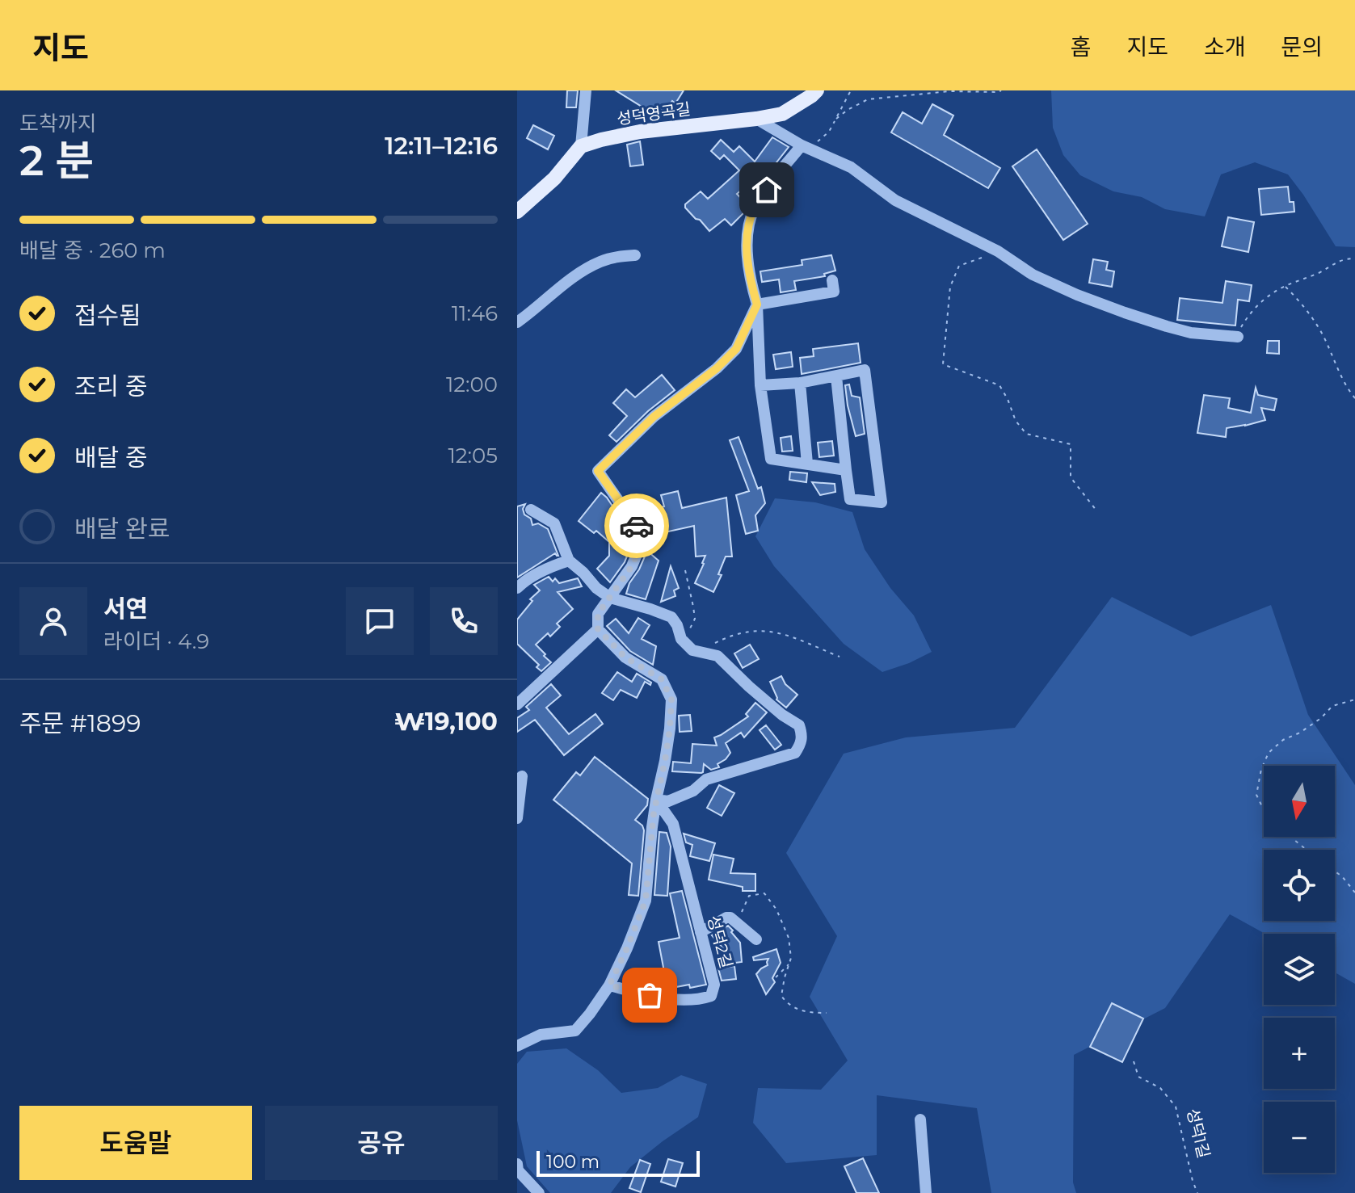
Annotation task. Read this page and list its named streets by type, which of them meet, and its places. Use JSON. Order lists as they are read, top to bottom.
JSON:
{
  "streets": {
    "main road": ["성덕영곡길"],
    "street": ["성덕2길"],
    "path": ["성덕1길"]
  },
  "scale_bar": "100 m",
  "north": "bottom",
  "page": {
    "header": "지도",
    "nav": [
      "홈",
      "지도",
      "소개",
      "문의"
    ],
    "heading": ["2 분", "도착까지", "12:11–12:16"],
    "panel": [
      "서연",
      "라이더 · 4.9",
      "주문 #1899",
      "₩19,100"
    ],
    "bar": "배달 중 · 260 m",
    "list": [
      ["접수됨", "11:46"],
      ["조리 중", "12:00"],
      ["배달 중", "12:05"],
      "배달 완료"
    ],
    "map_buttons": ["+", "−"],
    "buttons": ["도움말", "공유"],
    "scale": "100 m"
  }
}
